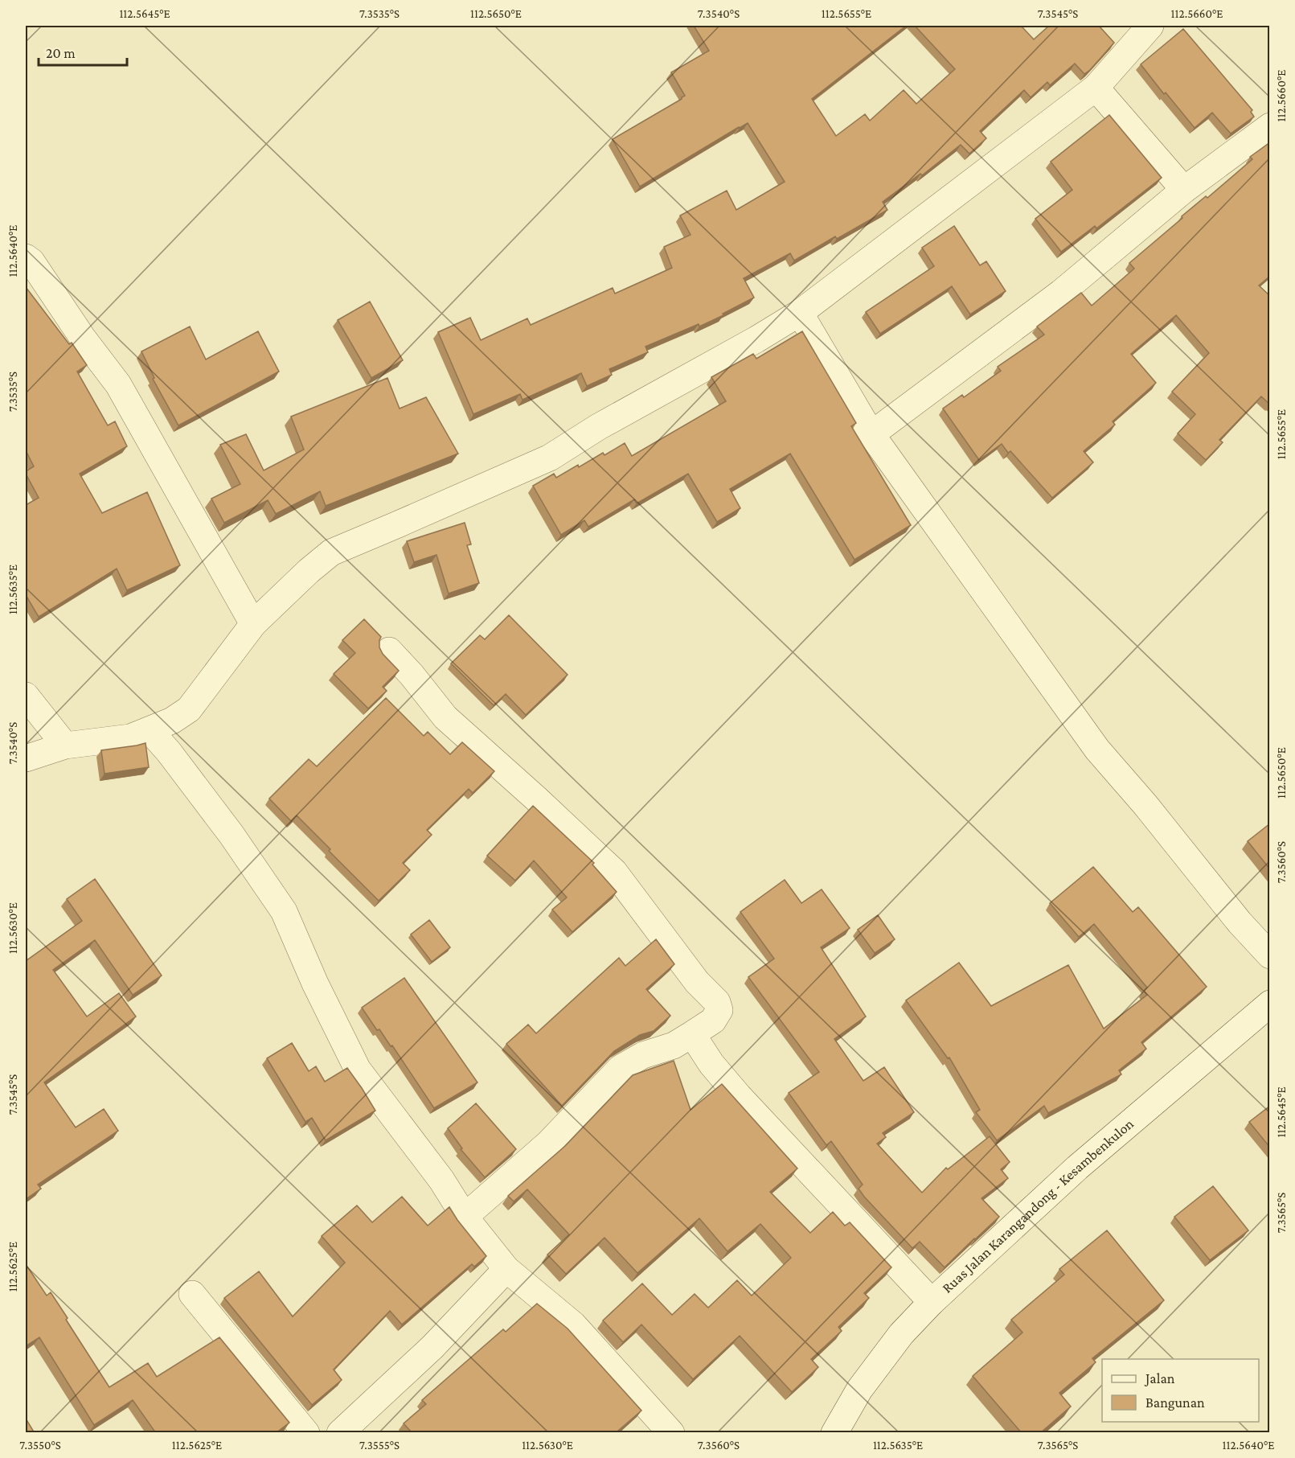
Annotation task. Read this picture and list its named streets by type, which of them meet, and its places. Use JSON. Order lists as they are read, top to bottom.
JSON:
{
  "streets": {
    "street": ["Ruas Jalan Karangandong - Kesambenkulon"]
  },
  "legend": ["Jalan", "Bangunan"],
  "scale_bar": "20 m",
  "coordinates": [
    "112.5645°E",
    "7.3535°S",
    "112.5650°E",
    "7.3540°S",
    "112.5655°E",
    "7.3545°S",
    "112.5660°E",
    "112.5640°E",
    "112.5635°E",
    "7.3560°S",
    "112.5630°E",
    "7.3565°S",
    "112.5625°E",
    "7.3550°S",
    "7.3555°S"
  ]
}
